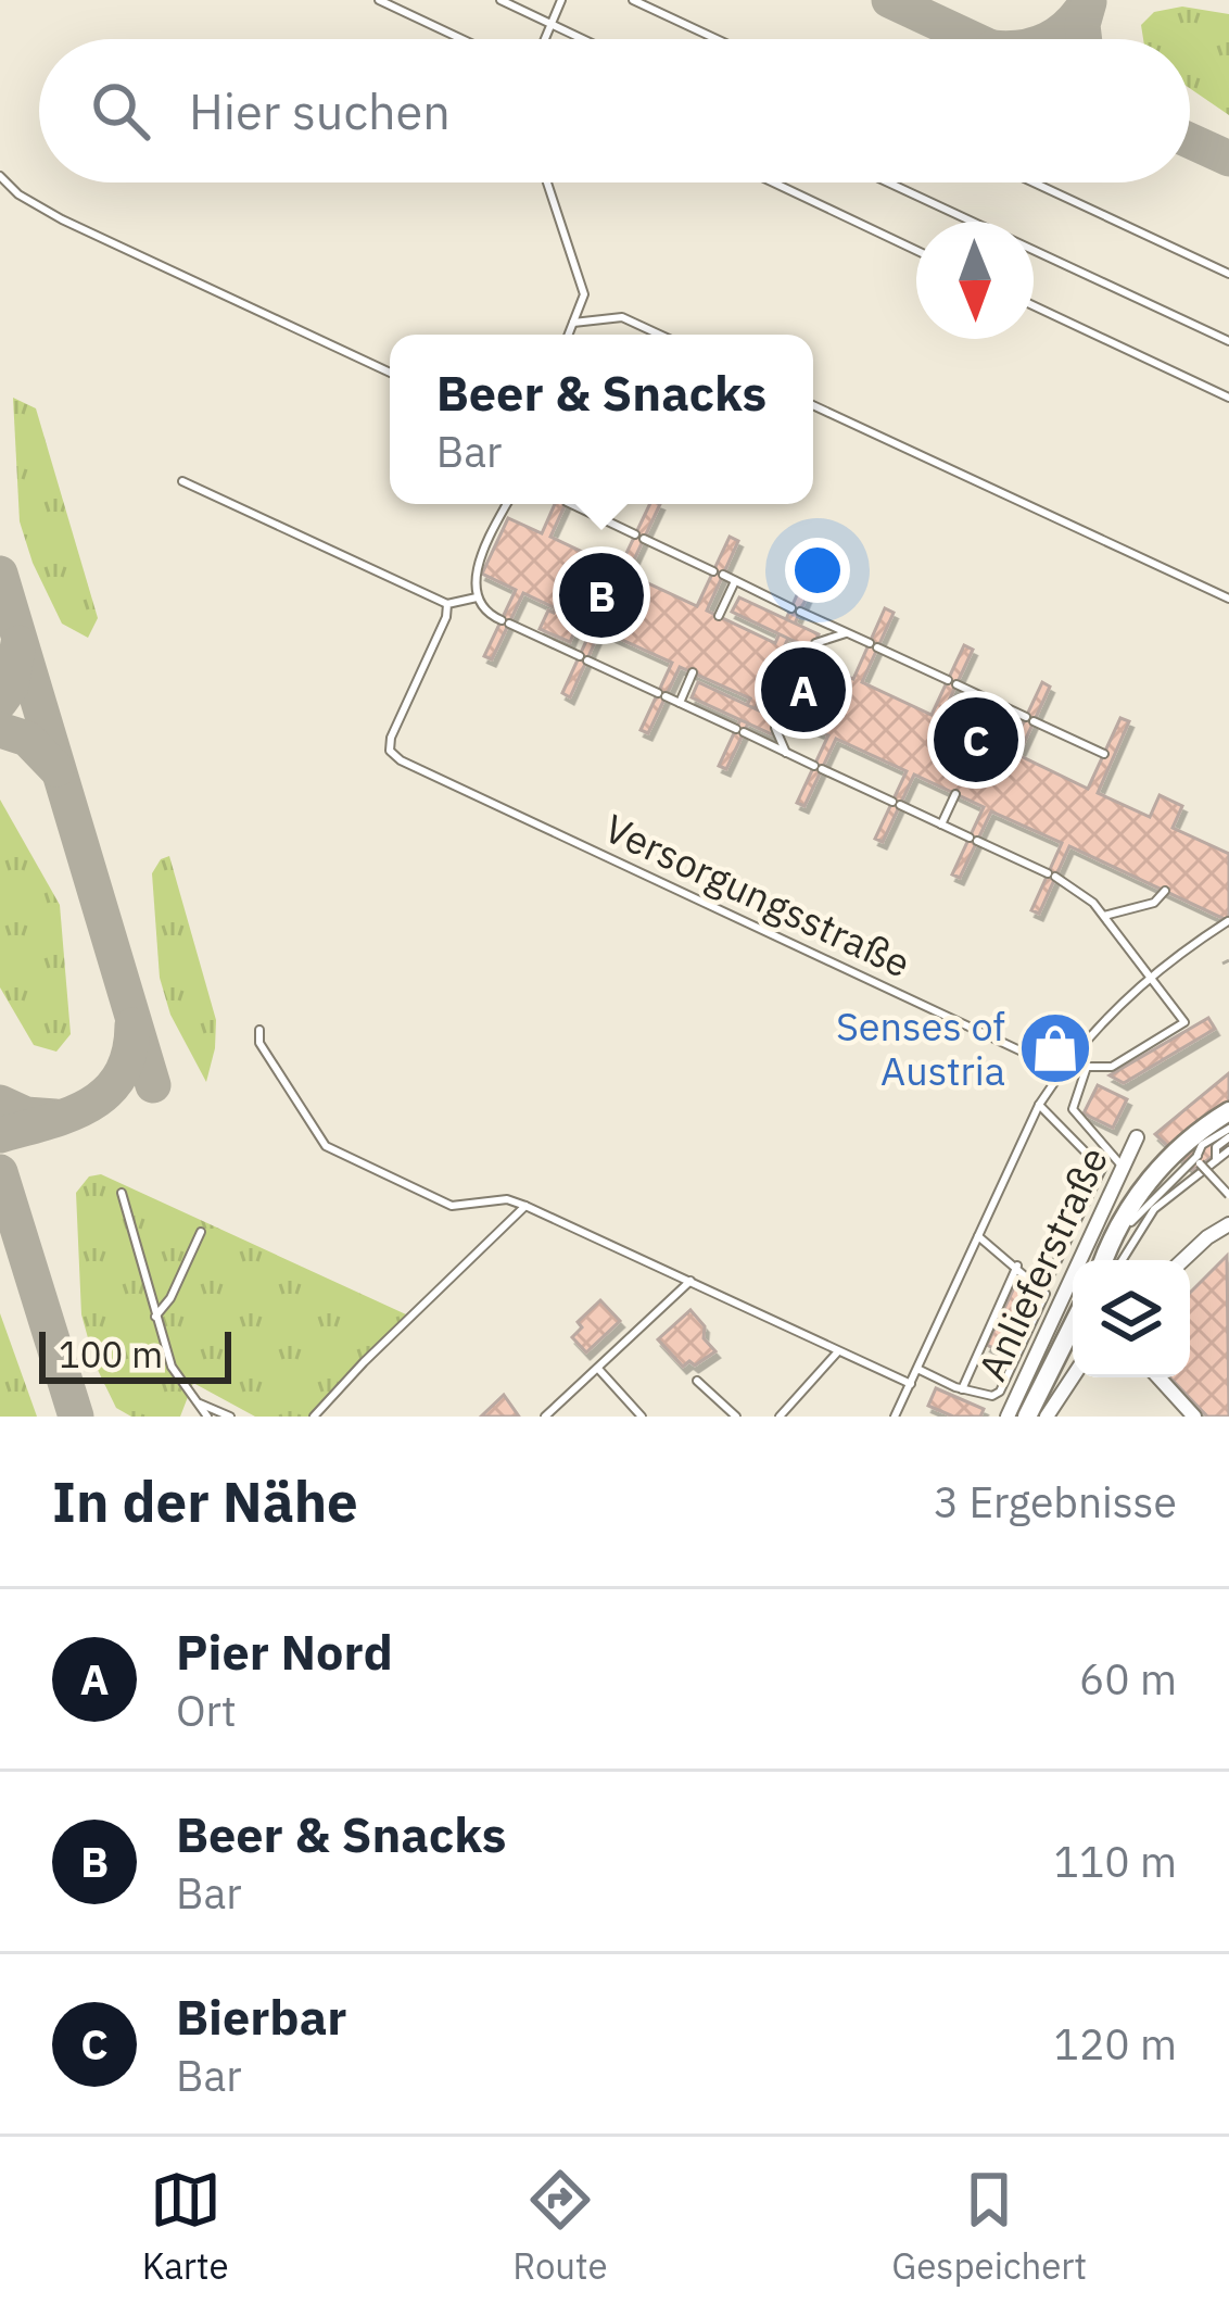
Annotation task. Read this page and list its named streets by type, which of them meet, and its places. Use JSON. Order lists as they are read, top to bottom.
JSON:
{
  "streets": {
    "street": ["Anlieferstraße"],
    "lane": ["Versorgungsstraße"]
  },
  "places": {
    "shop": ["Senses of Austria"]
  },
  "scale_bar": "100 m",
  "north": "bottom",
  "page": {
    "search": "Hier suchen",
    "popup": ["Beer & Snacks", "Bar"],
    "pins": ["B", "A", "C"],
    "scale": "100 m",
    "heading": ["In der Nähe", "3 Ergebnisse"],
    "list": [
      {
        "mark": "A",
        "name": "Pier Nord",
        "note": "Ort",
        "value": "60 m"
      },
      {
        "mark": "B",
        "name": "Beer & Snacks",
        "note": "Bar",
        "value": "110 m"
      },
      {
        "mark": "C",
        "name": "Bierbar",
        "note": "Bar",
        "value": "120 m"
      }
    ],
    "nav": ["Karte", "Route", "Gespeichert"]
  }
}
